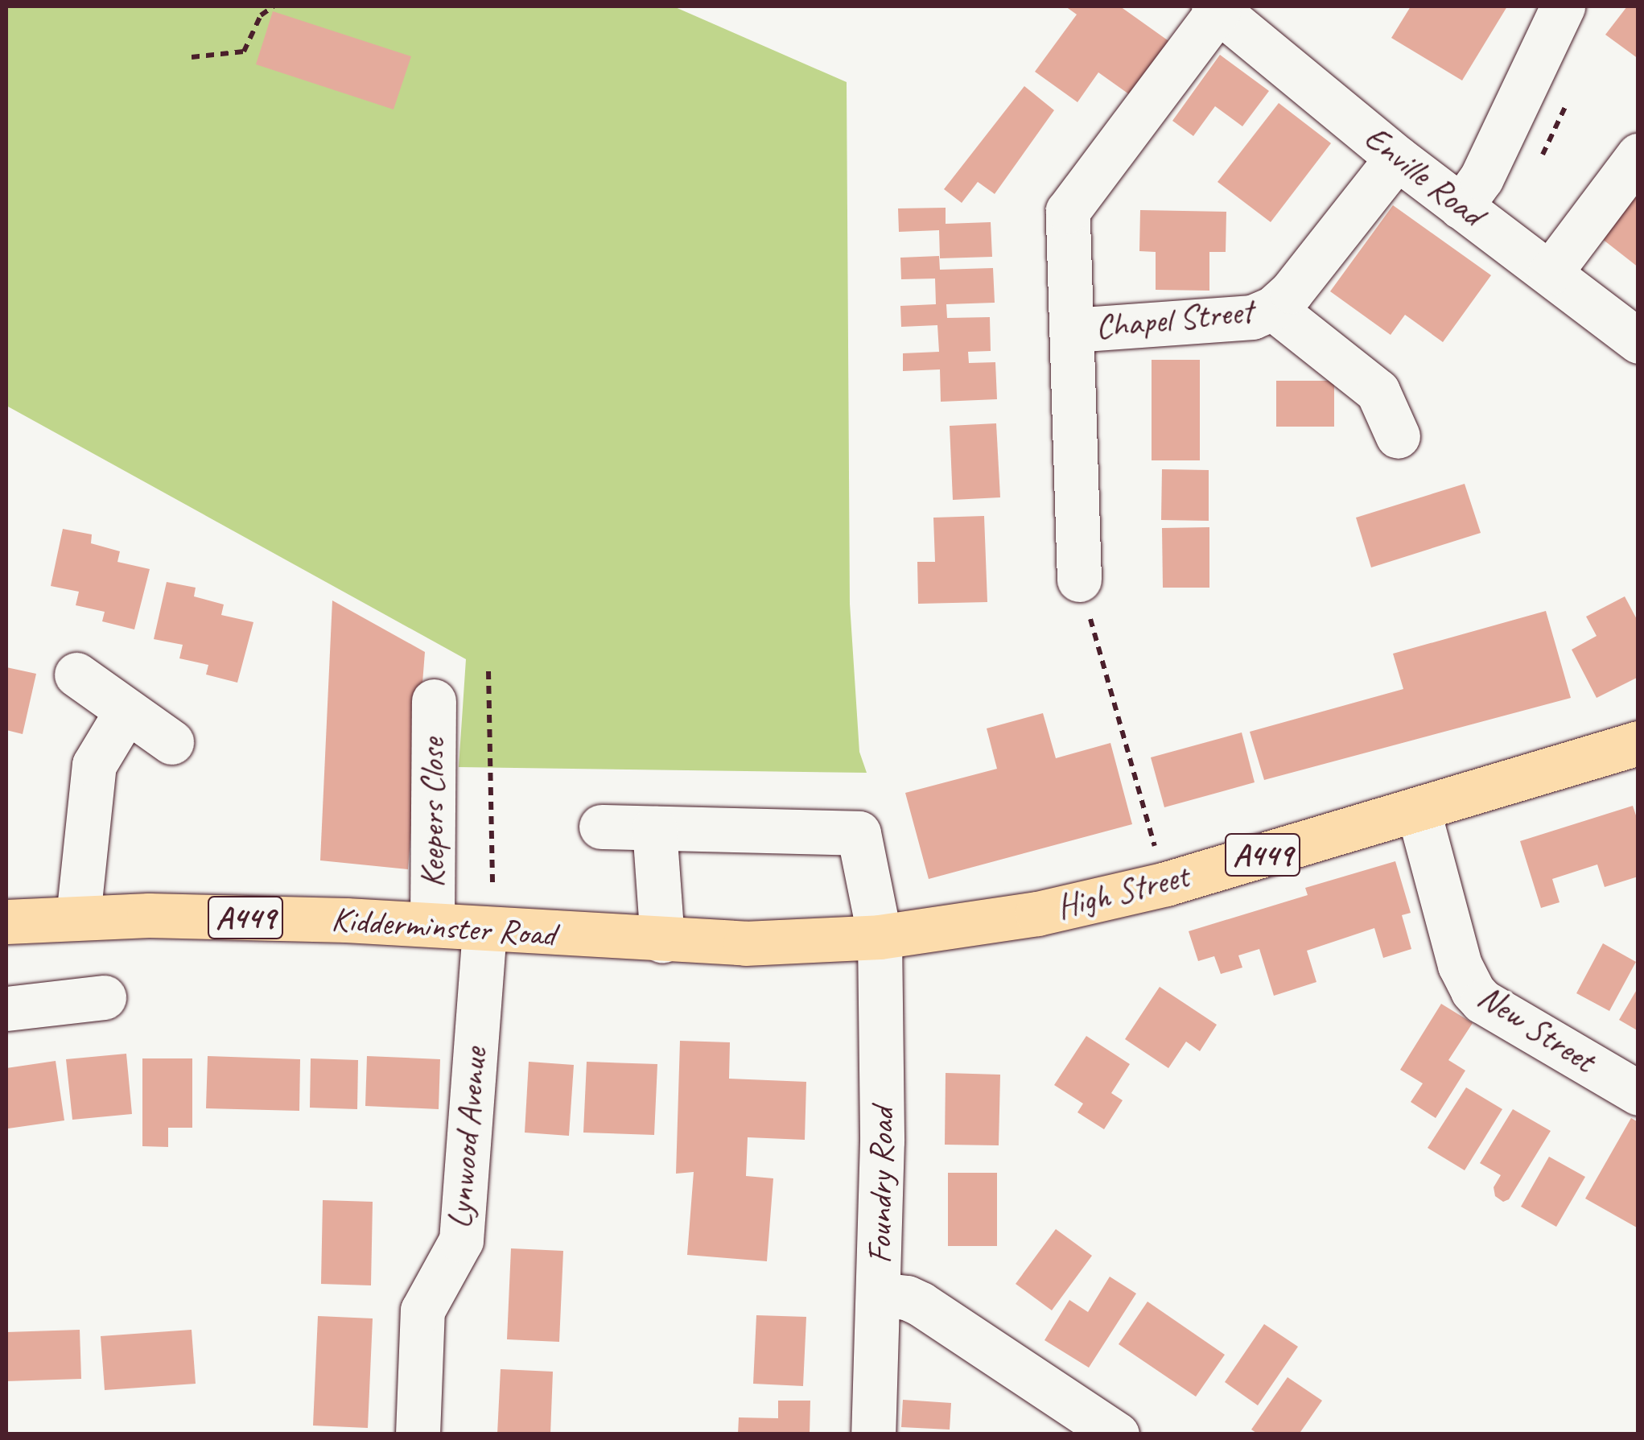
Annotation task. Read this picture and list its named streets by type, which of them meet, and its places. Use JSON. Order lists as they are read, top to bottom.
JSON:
{
  "streets": {
    "highway": ["A449", "High Street", "Kidderminster Road"],
    "street": [
      "Enville Road",
      "Chapel Street",
      "Keepers Close",
      "New Street",
      "Lynwood Avenue",
      "Foundry Road"
    ]
  },
  "crossings": [
    ["Enville Road", "Chapel Street"],
    ["Keepers Close", "Kidderminster Road"],
    ["High Street", "Kidderminster Road"],
    ["High Street", "New Street"],
    ["High Street", "Foundry Road"],
    ["Kidderminster Road", "Lynwood Avenue"],
    ["Kidderminster Road", "Foundry Road"]
  ]
}
